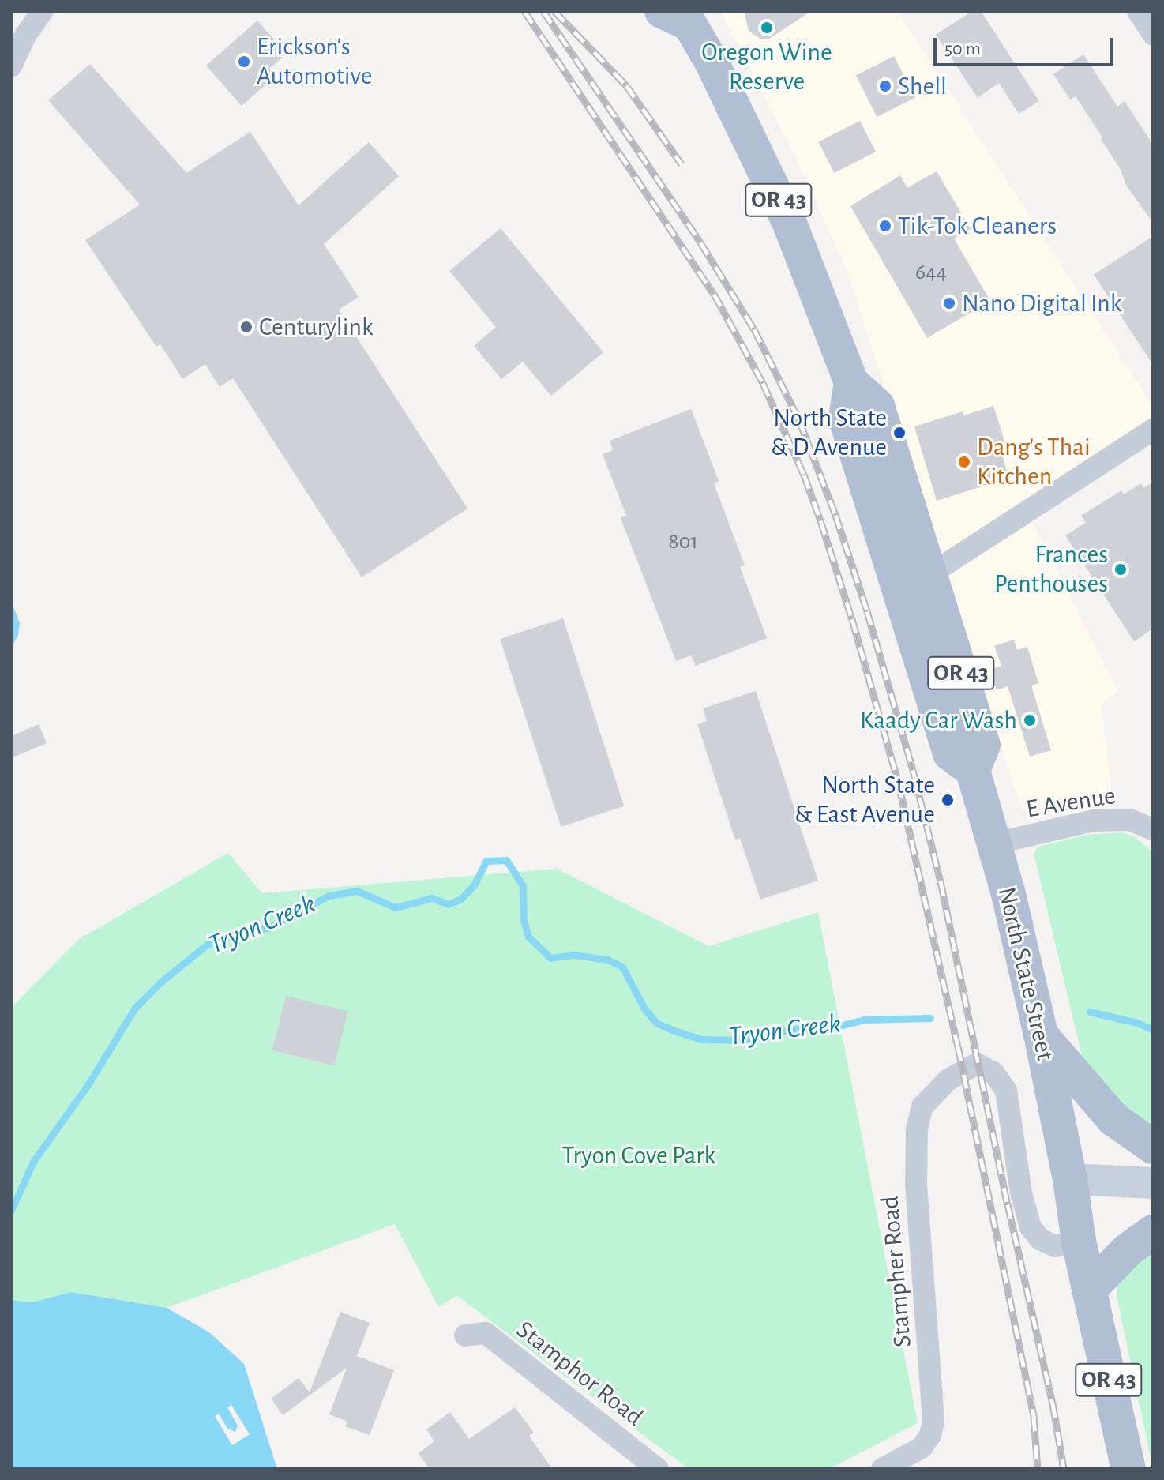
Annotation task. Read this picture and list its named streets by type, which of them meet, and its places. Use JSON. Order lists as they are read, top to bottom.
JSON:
{
  "streets": {
    "main road": ["OR 43", "North State Street"],
    "street": ["E Avenue", "Stampher Road", "Stamphor Road"]
  },
  "crossings": [
    ["OR 43", "North State Street"],
    ["OR 43", "Stampher Road"],
    ["E Avenue", "North State Street"]
  ],
  "water": ["Tryon Creek"],
  "parks": ["Tryon Cove Park"],
  "places": [
    "Oregon Wine Reserve",
    "Erickson's Automotive",
    "Shell",
    "Tik-Tok Cleaners",
    "Nano Digital Ink",
    "Centurylink",
    "North State & D Avenue",
    "Dang's Thai Kitchen",
    "Frances Penthouses",
    "Kaady Car Wash",
    "North State & East Avenue"
  ],
  "house_numbers": ["644", "801"],
  "scale_bar": "50 m"
}
